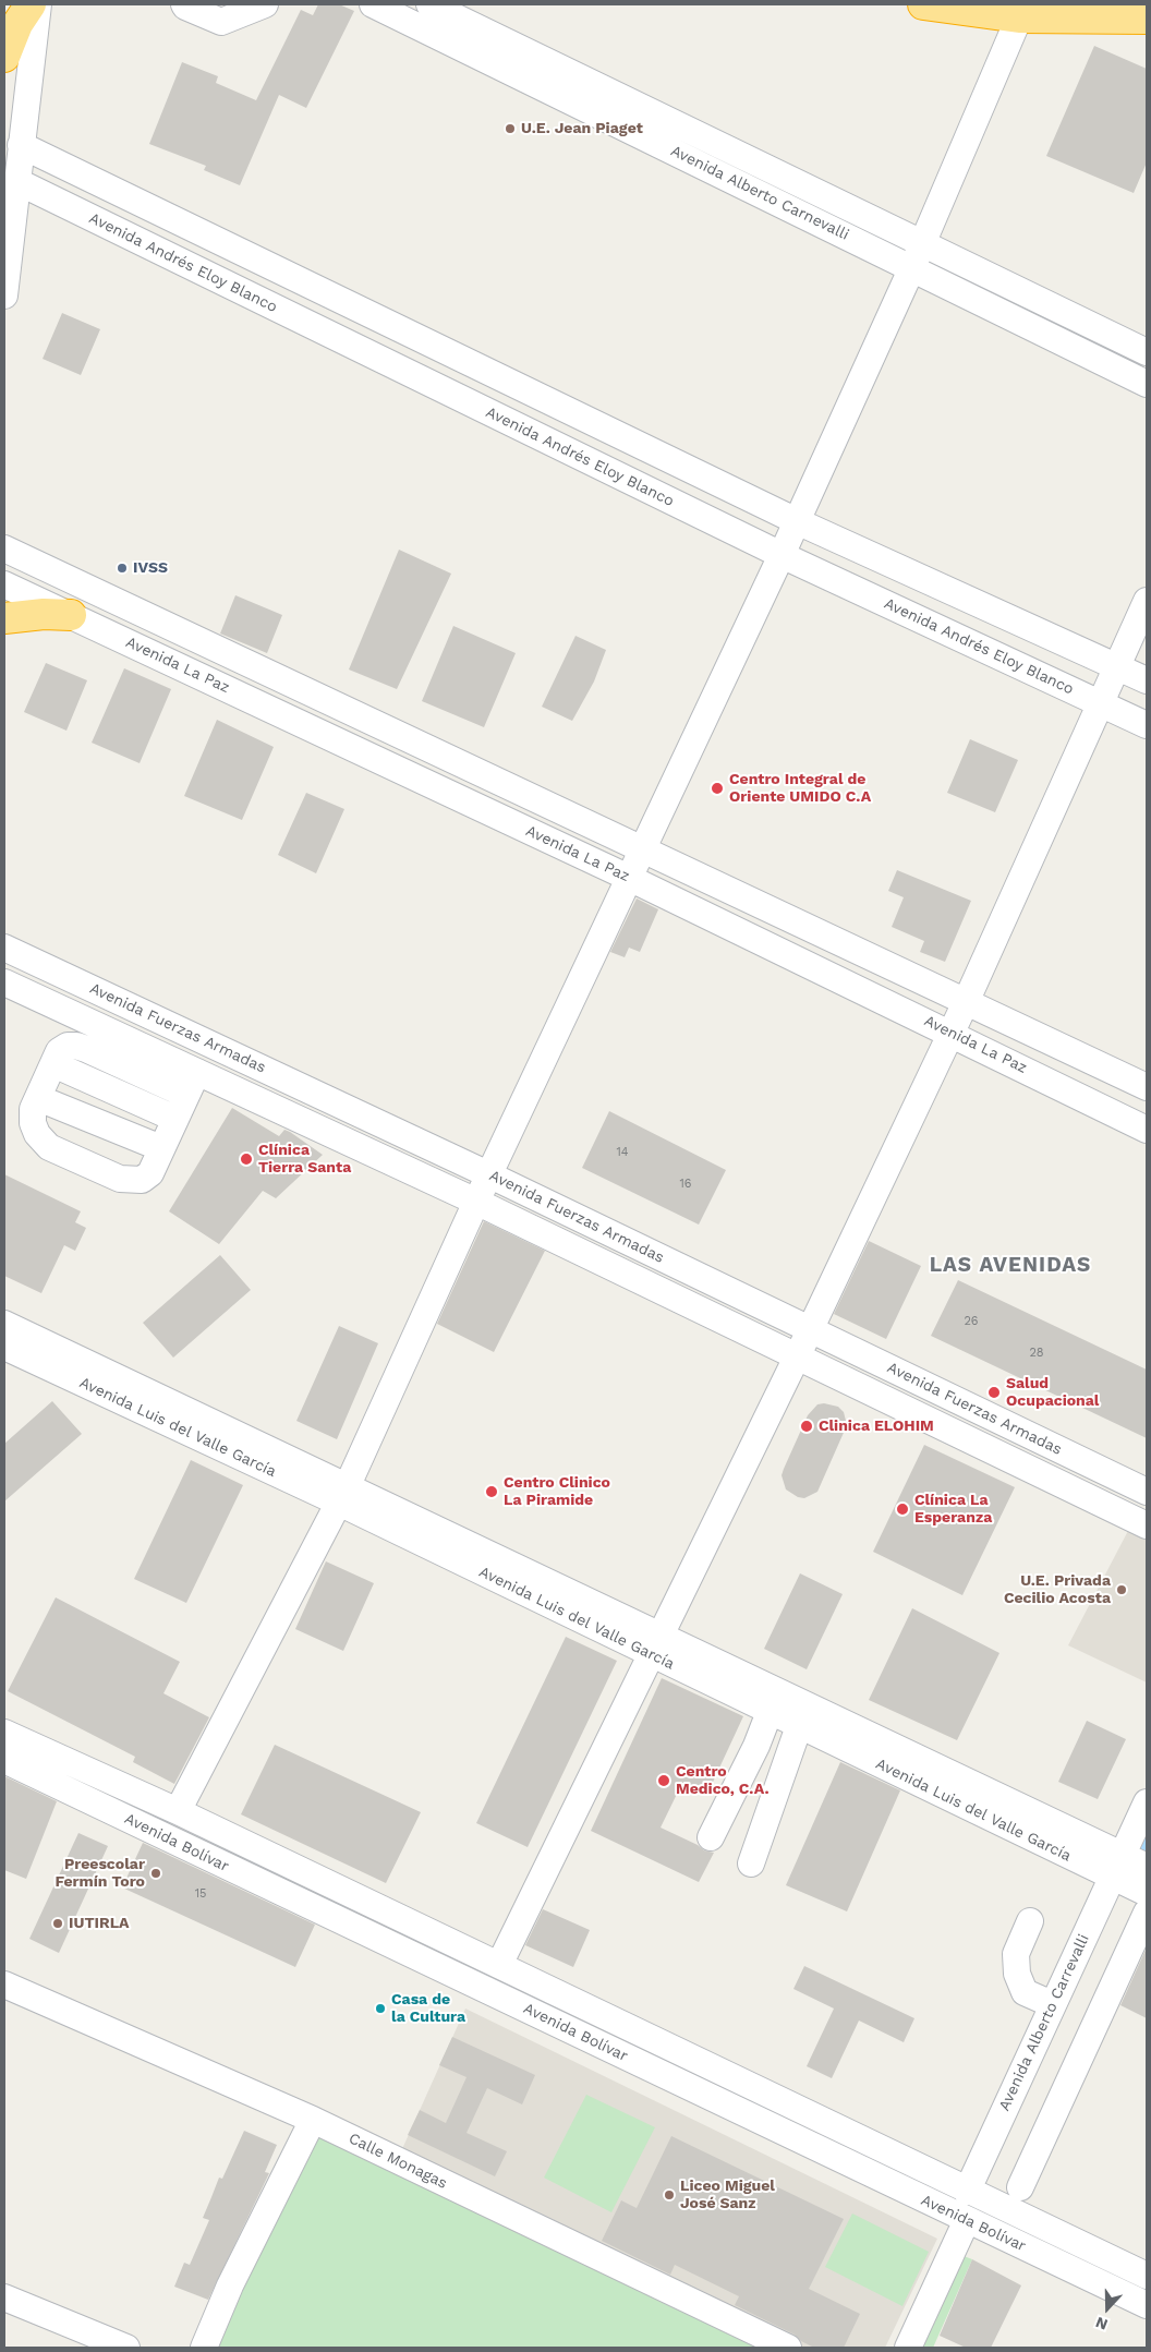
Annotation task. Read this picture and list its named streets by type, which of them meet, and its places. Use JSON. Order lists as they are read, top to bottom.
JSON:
{
  "streets": {
    "street": [
      "Avenida Alberto Carnevalli",
      "Avenida Andrés Eloy Blanco",
      "Avenida La Paz",
      "Avenida Fuerzas Armadas",
      "Avenida Luis del Valle García",
      "Avenida Bolívar",
      "Avenida Alberto Carrevalli",
      "Calle Monagas"
    ]
  },
  "crossings": [
    ["Avenida Luis del Valle García", "Avenida Alberto Carrevalli"],
    ["Avenida Bolívar", "Avenida Alberto Carrevalli"]
  ],
  "districts": ["LAS AVENIDAS"],
  "places": [
    "U.E. Jean Piaget",
    "IVSS",
    "Centro Integral de Oriente UMIDO C.A",
    "Clínica Tierra Santa",
    "Salud Ocupacional",
    "Clinica ELOHIM",
    "Centro Clinico La Piramide",
    "Clínica La Esperanza",
    "U.E. Privada Cecilio Acosta",
    "Centro Medico, C.A.",
    "Preescolar Fermín Toro",
    "IUTIRLA",
    "Casa de la Cultura",
    "Liceo Miguel José Sanz"
  ],
  "house_numbers": [
    "14",
    "16",
    "26",
    "28",
    "15"
  ],
  "north": "bottom"
}
